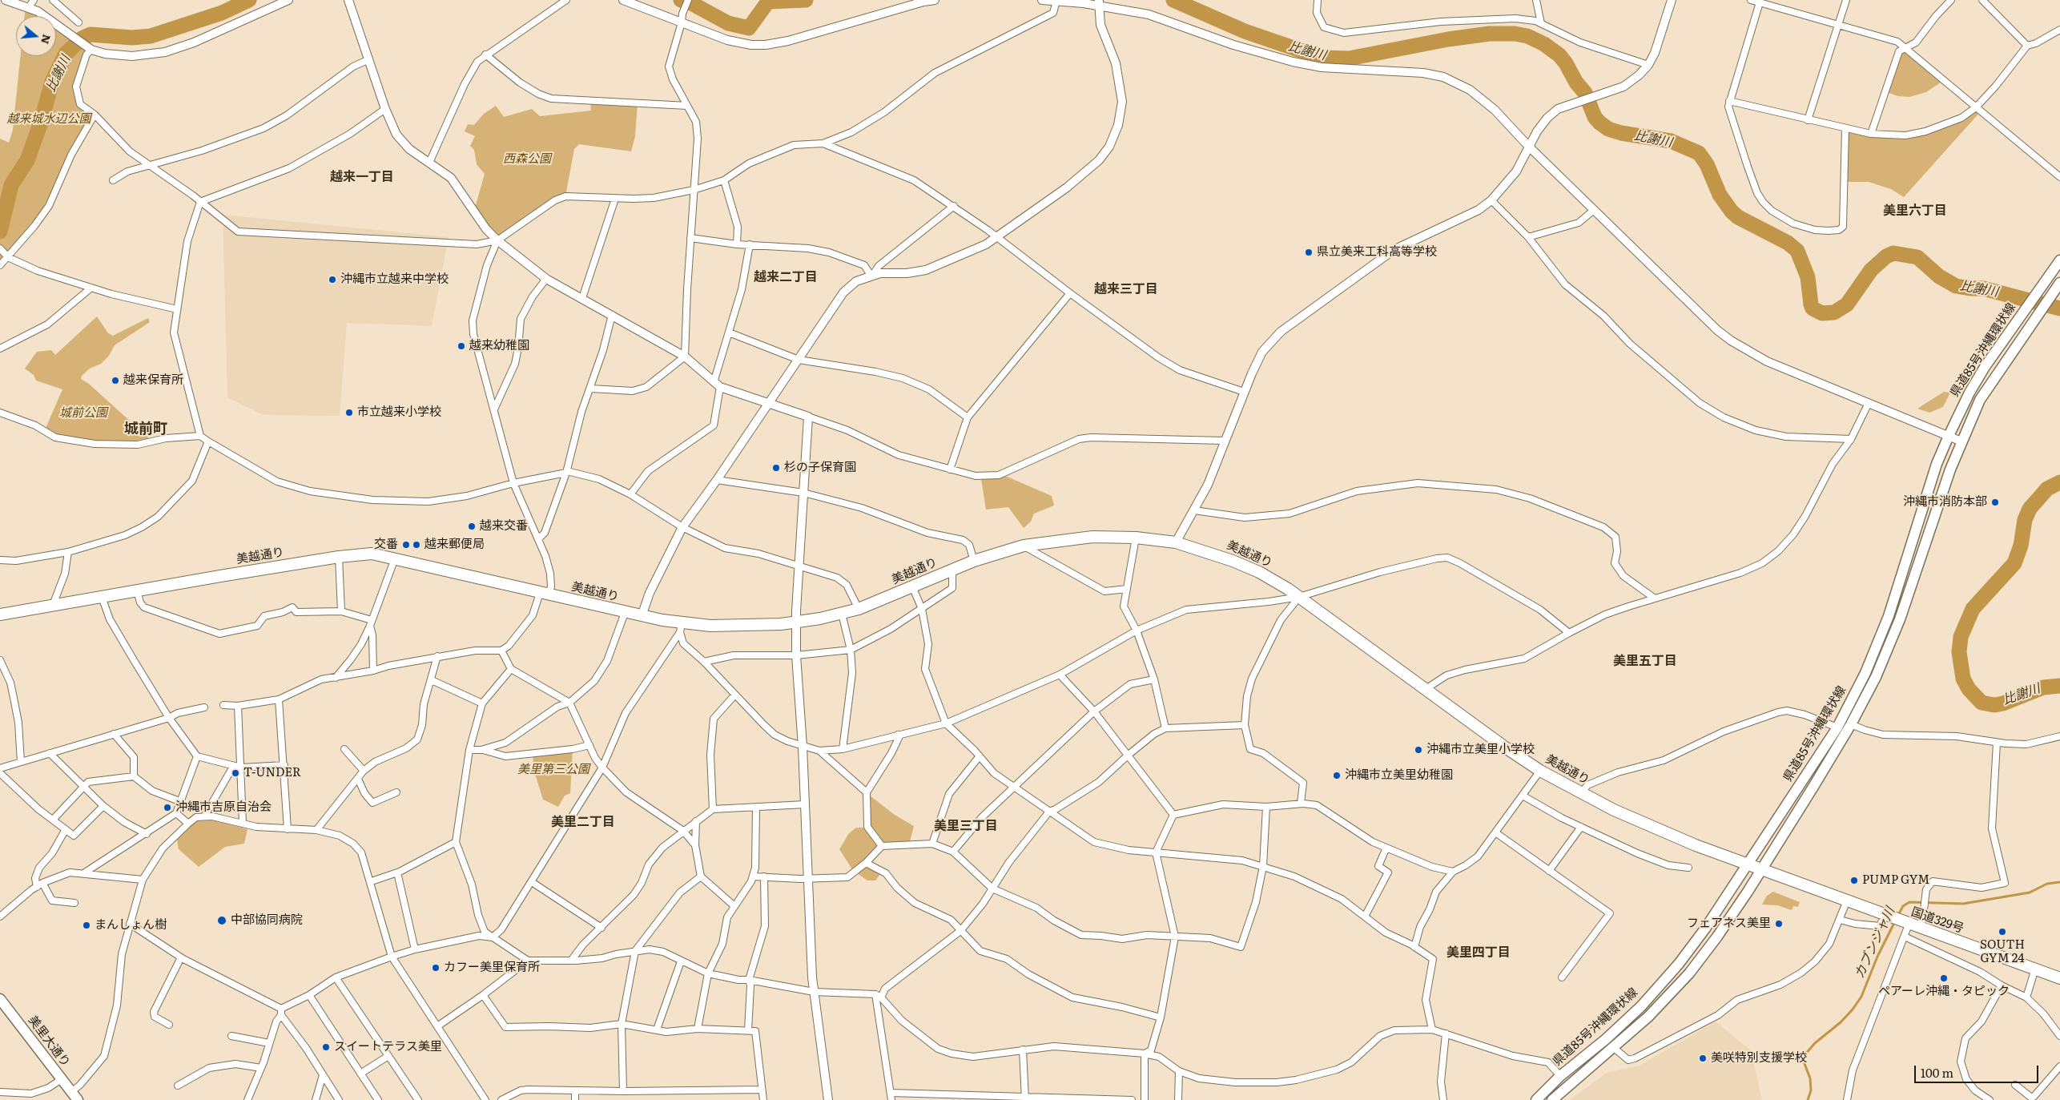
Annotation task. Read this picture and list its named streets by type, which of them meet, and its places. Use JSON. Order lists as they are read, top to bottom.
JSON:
{
  "streets": {
    "highway": ["美越通り", "国道329号"],
    "main road": ["県道85号沖縄環状線", "美里大通り"]
  },
  "crossings": [
    ["県道85号沖縄環状線", "美越通り"],
    ["県道85号沖縄環状線", "国道329号"],
    ["美越通り", "国道329号"]
  ],
  "districts": [
    "越来一丁目",
    "美里六丁目",
    "越来二丁目",
    "越来三丁目",
    "城前町",
    "美里五丁目",
    "美里二丁目",
    "美里三丁目",
    "美里四丁目"
  ],
  "water": ["比謝川", "カブンジャ川"],
  "parks": [
    "越来城水辺公園",
    "西森公園",
    "城前公園",
    "美里第三公園"
  ],
  "places": [
    "県立美来工科高等学校",
    "沖縄市立越来中学校",
    "越来幼稚園",
    "越来保育所",
    "市立越来小学校",
    "杉の子保育園",
    "沖縄市消防本部",
    "越来交番",
    "交番",
    "越来郵便局",
    "沖縄市立美里小学校",
    "T-UNDER",
    "沖縄市立美里幼稚園",
    "沖縄市吉原自治会",
    "PUMP GYM",
    "中部協同病院",
    "フェアネス美里",
    "まんしょん樹",
    "SOUTH GYM 24",
    "カフー美里保育所",
    "ペアーレ沖縄・タピック",
    "スイートテラス美里",
    "美咲特別支援学校"
  ],
  "scale_bar": "100 m",
  "north": "right"
}
